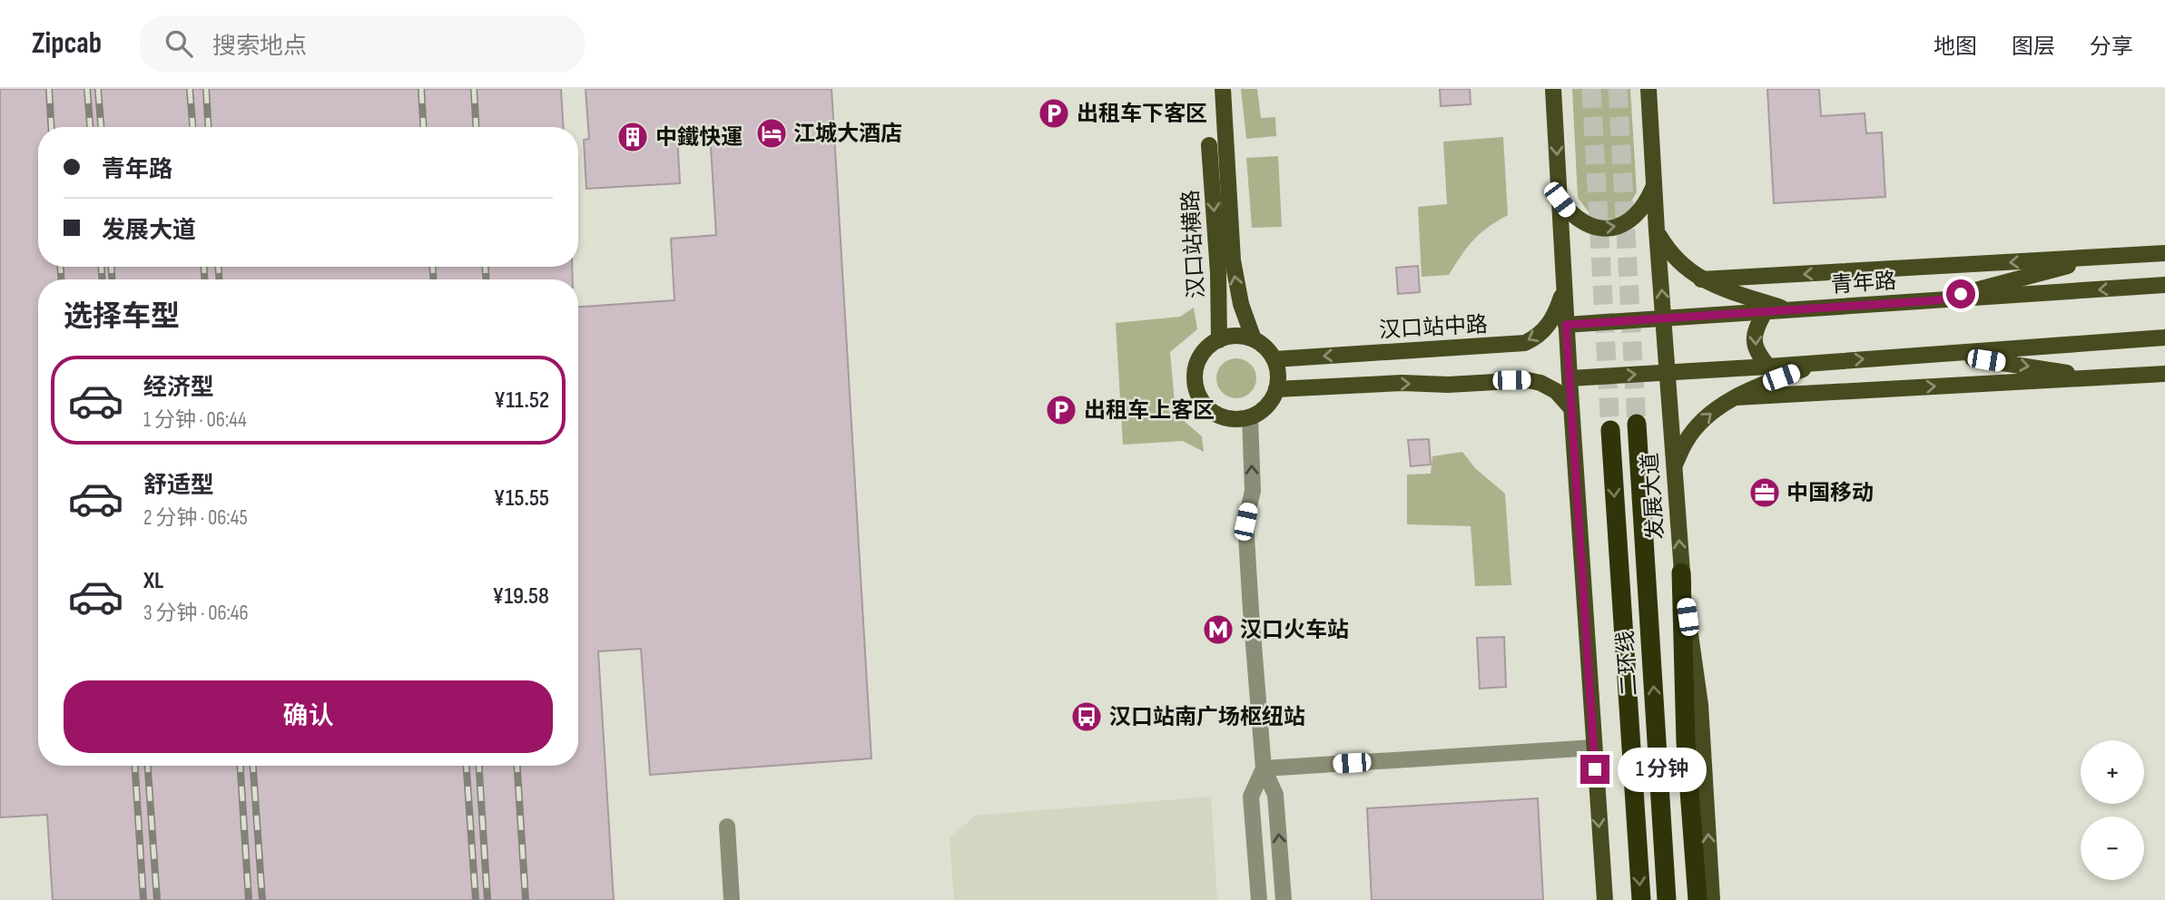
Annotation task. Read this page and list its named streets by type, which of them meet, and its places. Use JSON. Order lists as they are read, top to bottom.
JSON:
{
  "streets": {
    "highway": ["二环线"],
    "main road": [
      "汉口站横路",
      "青年路",
      "汉口站中路",
      "发展大道"
    ]
  },
  "crossings": [
    ["汉口站横路", "汉口站中路"],
    ["青年路", "发展大道"]
  ],
  "places": {
    "parking": ["出租车下客区", "出租车上客区"],
    "hotel": ["江城大酒店"],
    "building": ["中鐵快運"],
    "office": ["中国移动"],
    "metro station": ["汉口火车站"],
    "bus stop": ["汉口站南广场枢纽站"]
  },
  "page": {
    "header": "Zipcab",
    "search": "搜索地点",
    "nav": ["地图", "图层", "分享"],
    "banner": ["青年路", "发展大道"],
    "heading": "选择车型",
    "list": [
      {
        "name": "经济型",
        "note": "1 分钟 · 06:44",
        "value": "¥11.52"
      },
      {
        "name": "舒适型",
        "note": "2 分钟 · 06:45",
        "value": "¥15.55"
      },
      {
        "name": "XL",
        "note": "3 分钟 · 06:46",
        "value": "¥19.58"
      }
    ],
    "buttons": "确认",
    "map_buttons": ["+", "−"],
    "bubble": "1 分钟"
  }
}
